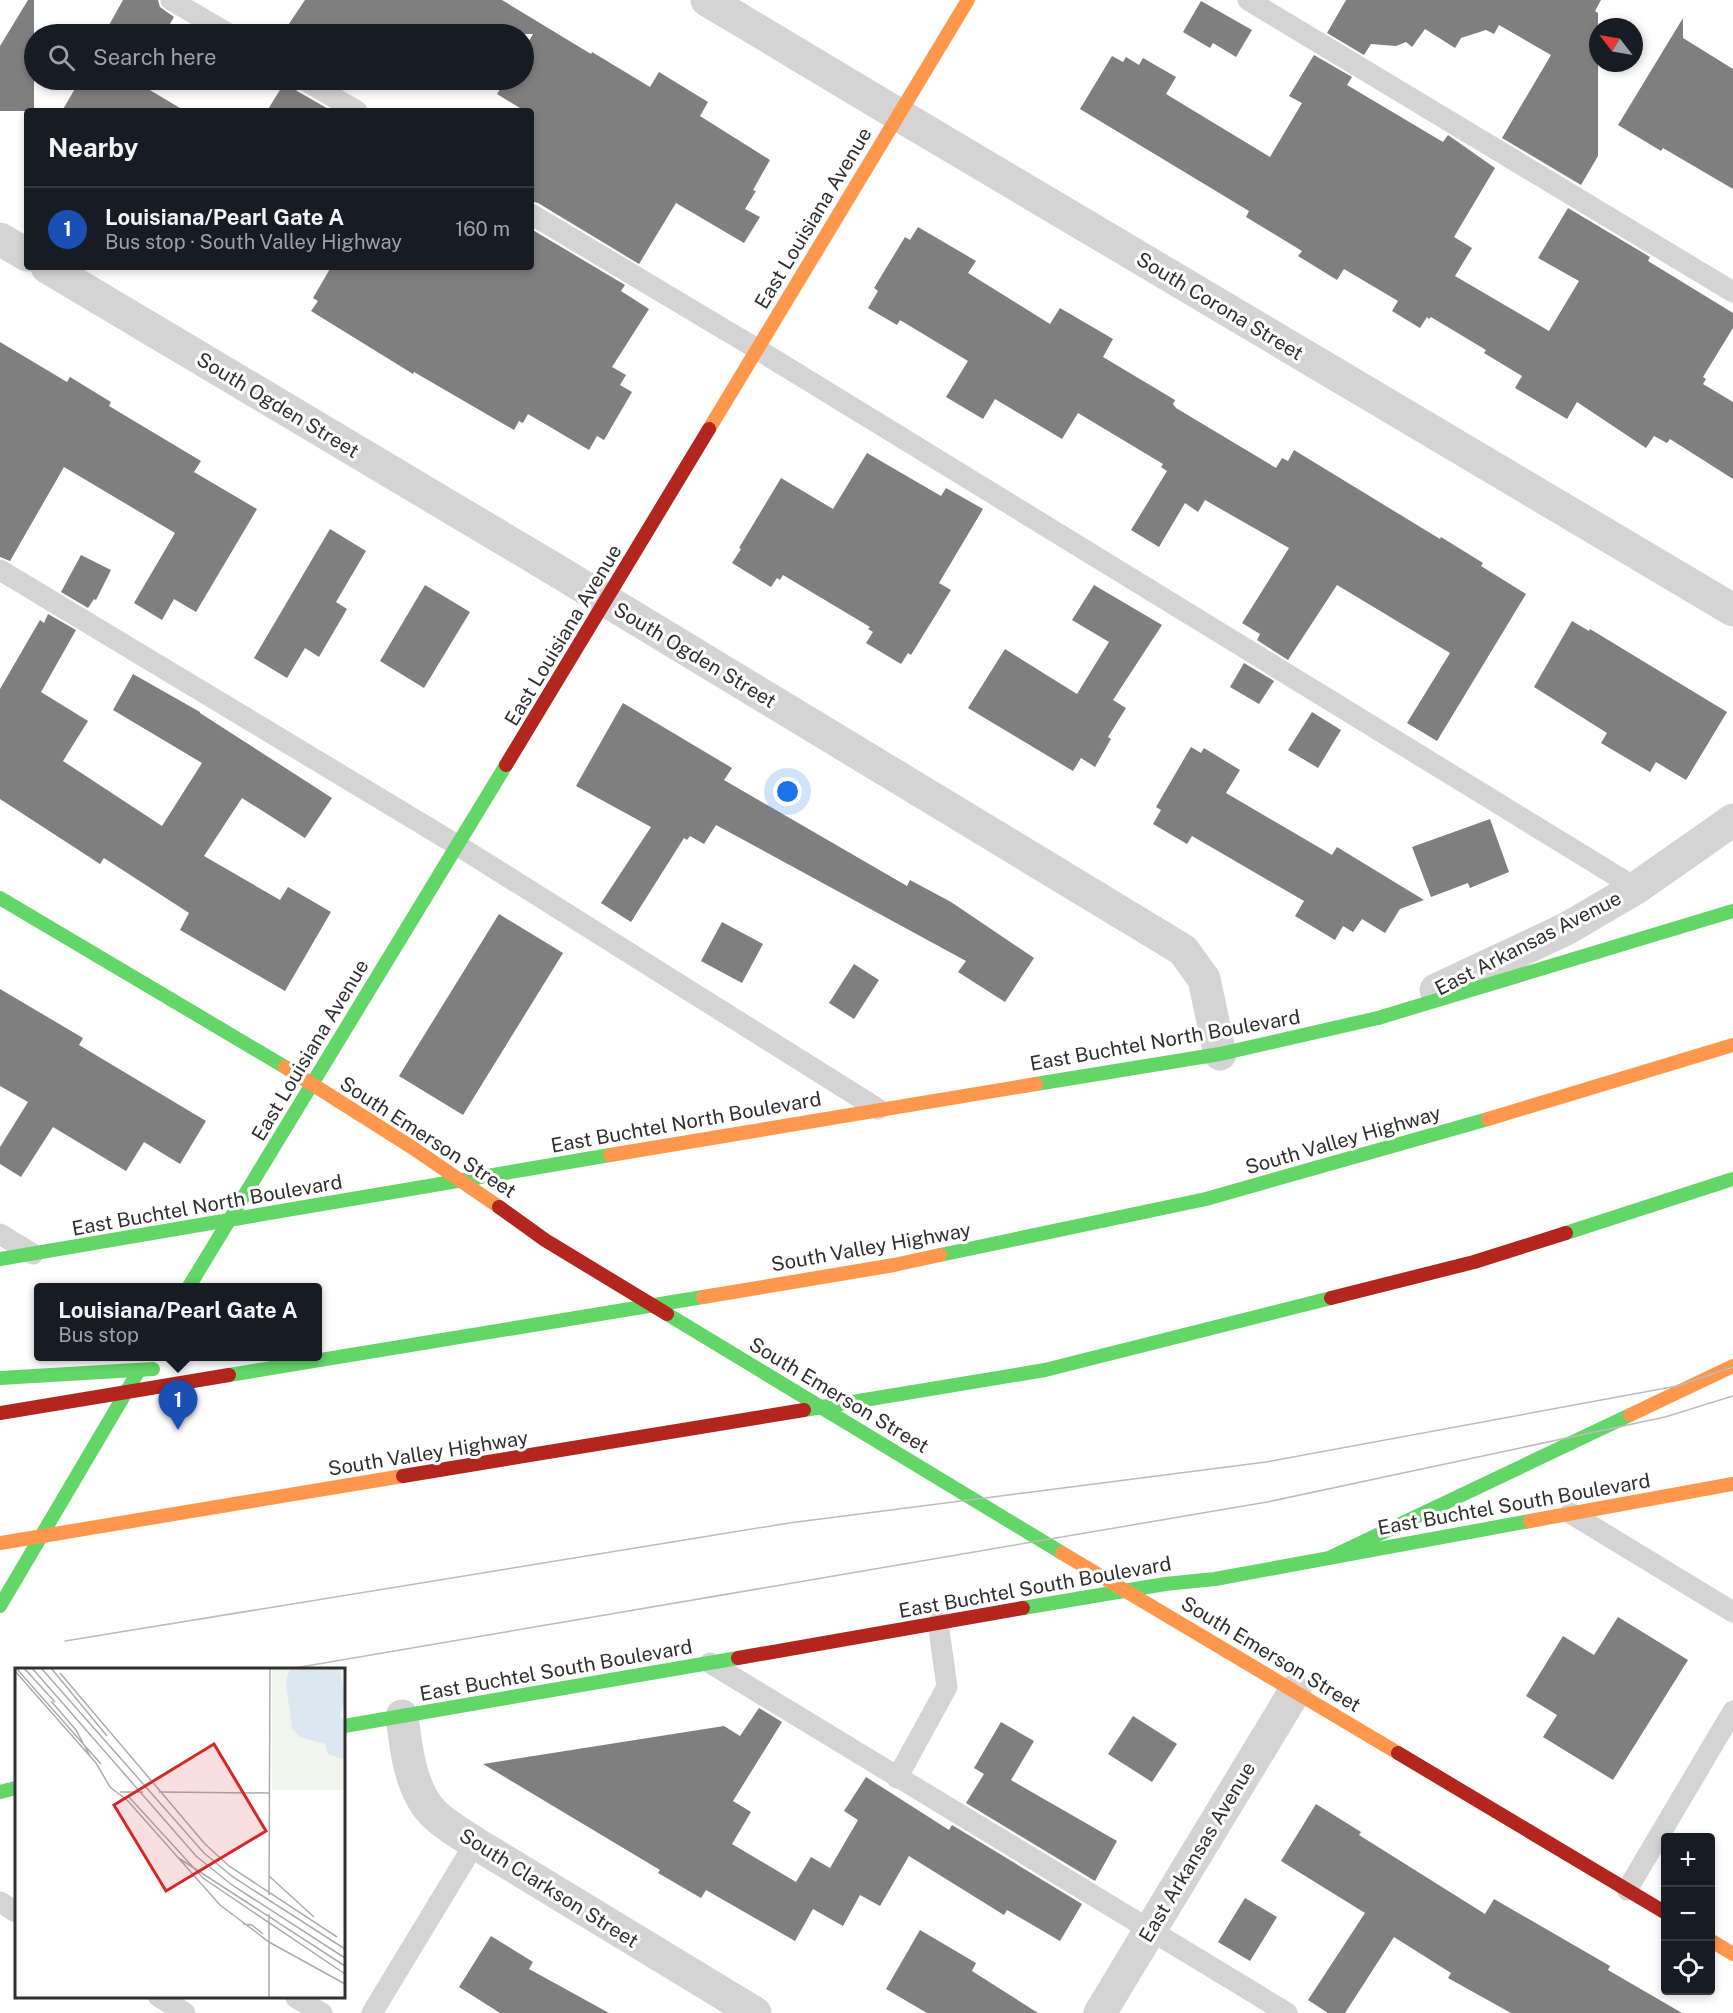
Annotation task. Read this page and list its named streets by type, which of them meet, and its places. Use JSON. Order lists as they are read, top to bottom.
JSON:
{
  "streets": {
    "main road": [
      "East Louisiana Avenue",
      "East Buchtel North Boulevard",
      "South Emerson Street",
      "South Valley Highway",
      "East Buchtel South Boulevard"
    ],
    "street": [
      "South Corona Street",
      "South Ogden Street",
      "East Arkansas Avenue",
      "South Clarkson Street"
    ]
  },
  "crossings": [
    ["East Louisiana Avenue", "South Corona Street"],
    ["East Louisiana Avenue", "South Ogden Street"],
    ["East Louisiana Avenue", "East Buchtel North Boulevard"],
    ["East Louisiana Avenue", "South Emerson Street"],
    ["South Ogden Street", "East Buchtel North Boulevard"],
    ["East Arkansas Avenue", "East Buchtel North Boulevard"],
    ["East Arkansas Avenue", "South Emerson Street"],
    ["East Buchtel North Boulevard", "South Emerson Street"],
    ["South Emerson Street", "East Buchtel South Boulevard"],
    ["East Buchtel South Boulevard", "South Clarkson Street"]
  ],
  "north": "top left",
  "page": {
    "search": "Search here",
    "heading": "Nearby",
    "list": [
      {
        "mark": "1",
        "name": "Louisiana/Pearl Gate A",
        "note": "Bus stop · South Valley Highway",
        "value": "160 m"
      }
    ],
    "popup": ["Louisiana/Pearl Gate A", "Bus stop"],
    "pins": "1",
    "map_buttons": ["+", "−"]
  }
}
